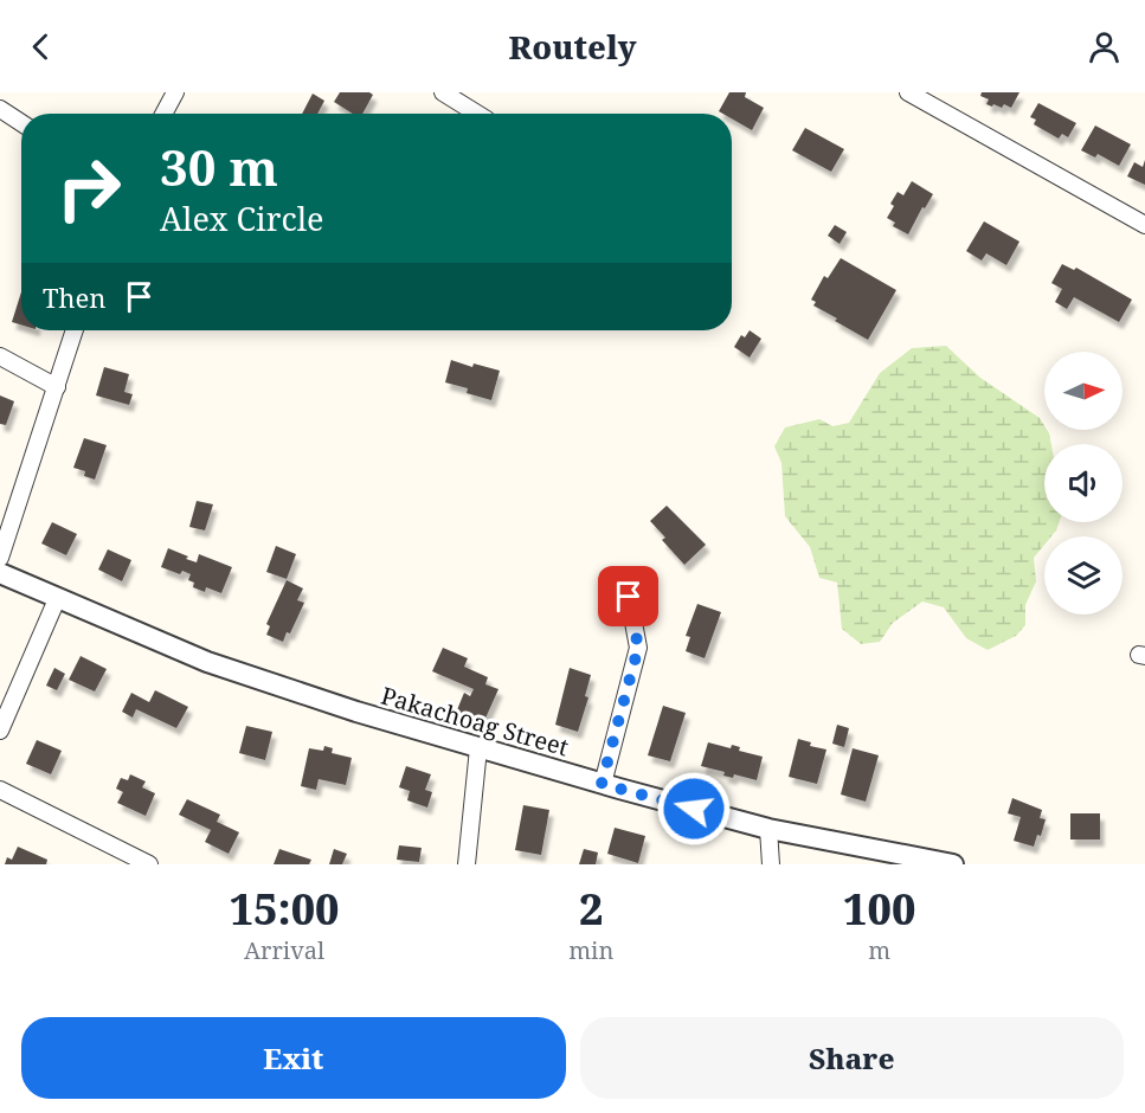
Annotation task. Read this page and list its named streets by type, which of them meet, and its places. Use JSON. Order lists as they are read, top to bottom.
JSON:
{
  "streets": {
    "street": ["Pakachoag Street"]
  },
  "north": "right",
  "page": {
    "header": "Routely",
    "turn": ["30 m", "Alex Circle"],
    "then": "Then",
    "eta": [
      "15:00",
      "Arrival",
      "2",
      "min",
      "100",
      "m"
    ],
    "buttons": ["Exit", "Share"]
  }
}
